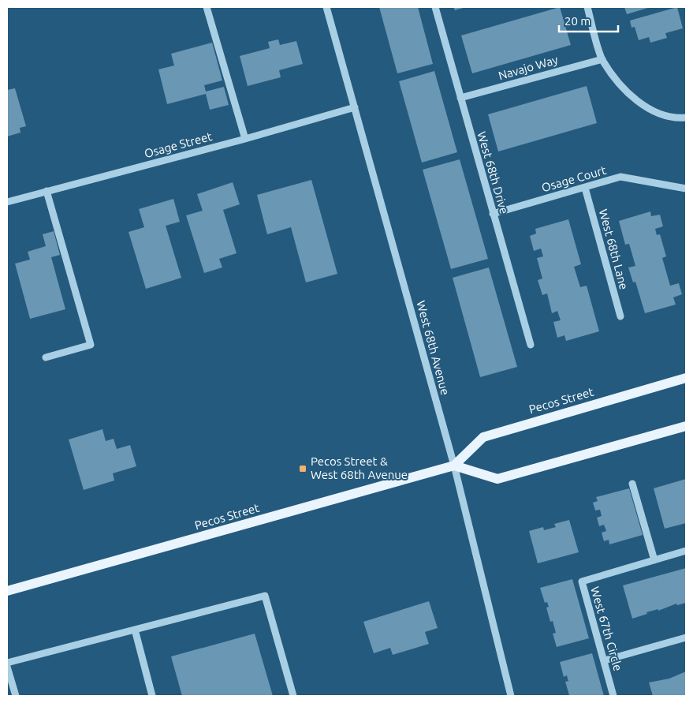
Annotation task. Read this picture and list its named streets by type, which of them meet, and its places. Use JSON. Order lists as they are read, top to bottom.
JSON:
{
  "streets": {
    "main road": ["Pecos Street"],
    "street": [
      "Navajo Way",
      "Osage Street",
      "West 68th Drive",
      "Osage Court",
      "West 68th Lane",
      "West 68th Avenue",
      "West 67th Circle"
    ]
  },
  "crossings": [
    ["Navajo Way", "West 68th Drive"],
    ["Osage Street", "West 68th Avenue"],
    ["West 68th Drive", "Osage Court"],
    ["Osage Court", "West 68th Lane"],
    ["West 68th Avenue", "Pecos Street"]
  ],
  "places": {
    "transit": ["Pecos Street & West 68th Avenue"]
  },
  "scale_bar": "20 m"
}
